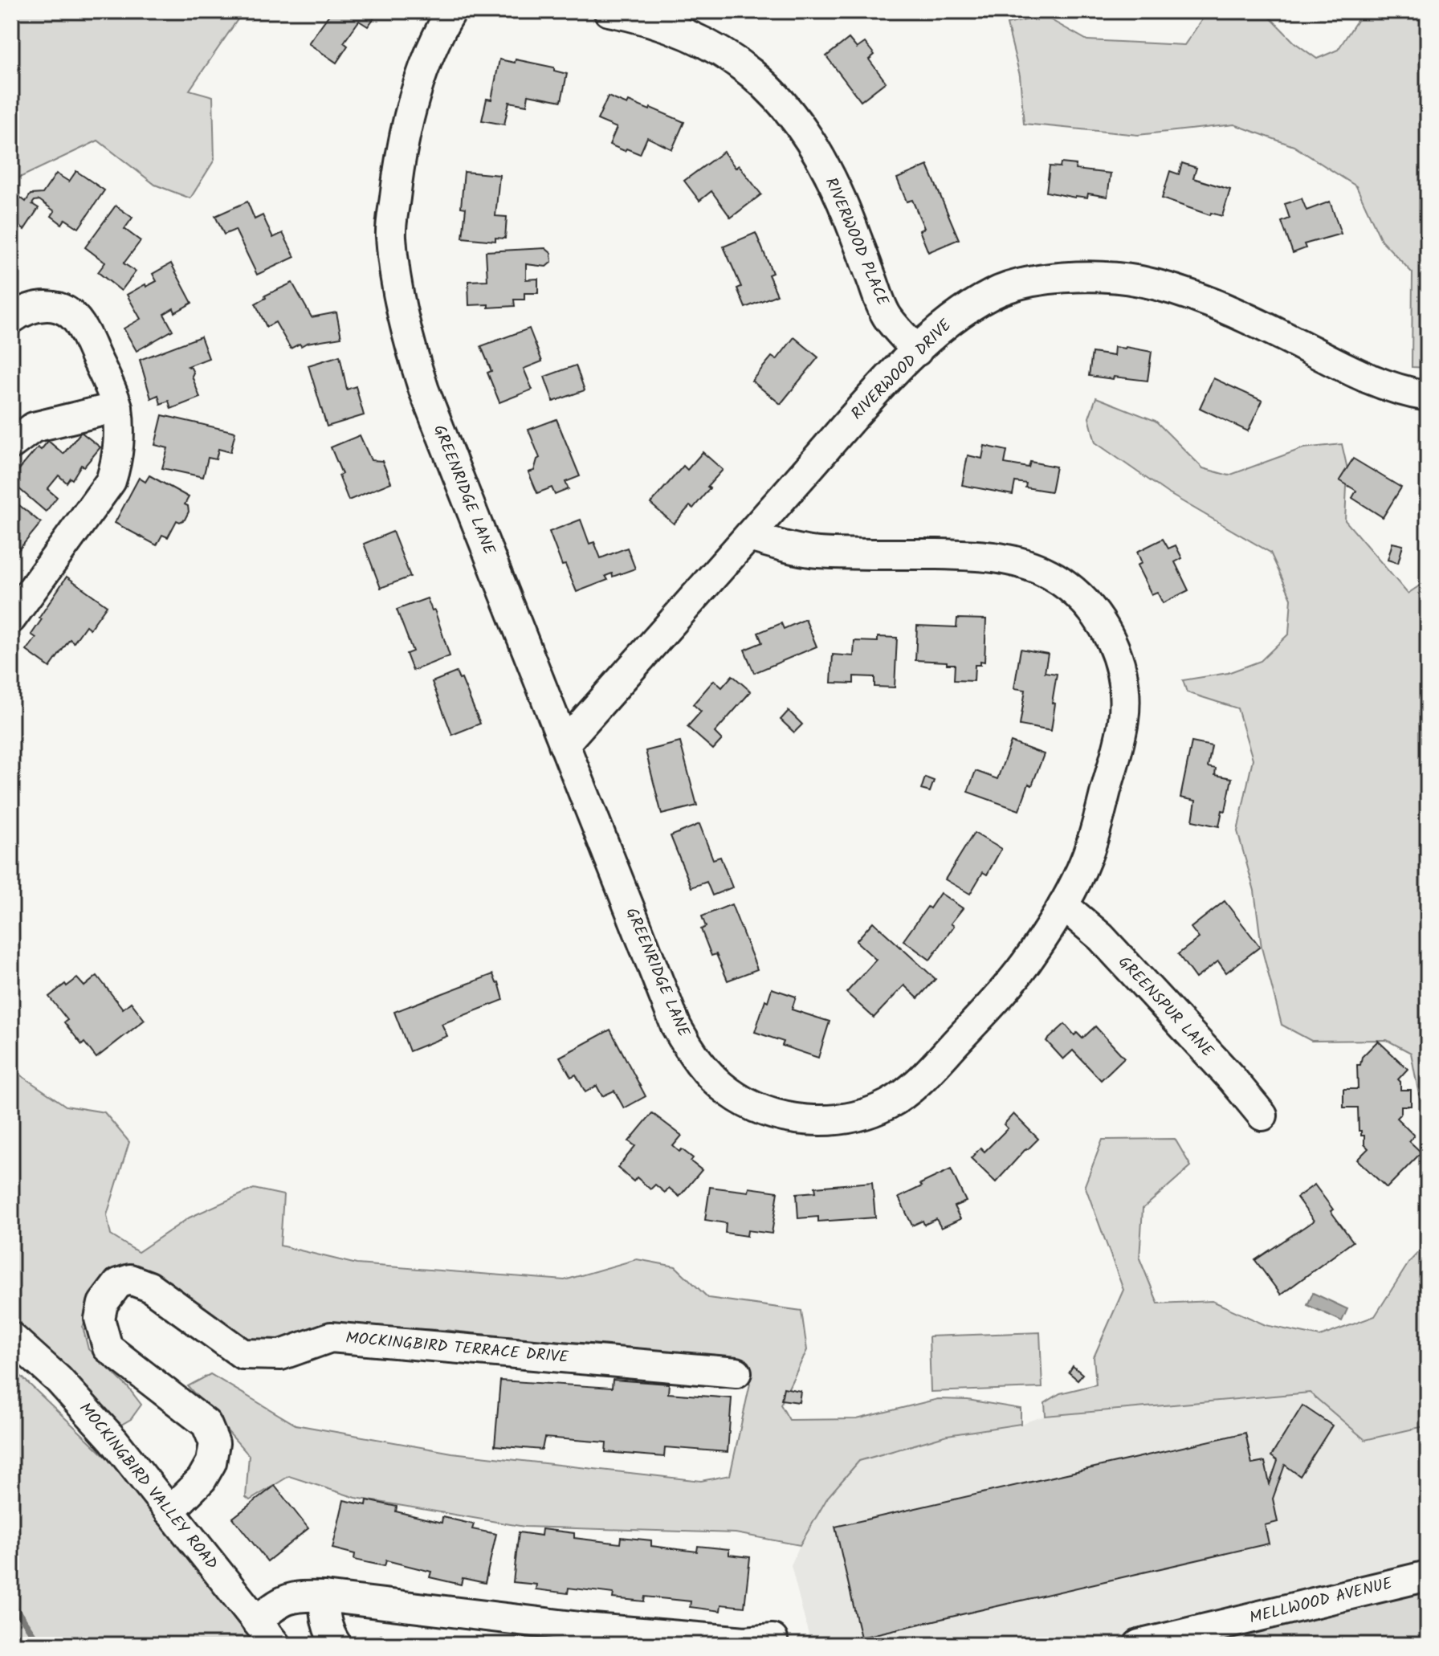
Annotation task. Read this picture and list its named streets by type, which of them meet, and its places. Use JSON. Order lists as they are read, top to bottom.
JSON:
{
  "streets": {
    "street": [
      "RIVERWOOD PLACE",
      "RIVERWOOD DRIVE",
      "GREENRIDGE LANE",
      "GREENSPUR LANE",
      "MOCKINGBIRD TERRACE DRIVE",
      "MOCKINGBIRD VALLEY ROAD",
      "MELLWOOD AVENUE"
    ]
  },
  "crossings": [
    ["RIVERWOOD PLACE", "RIVERWOOD DRIVE"],
    ["RIVERWOOD DRIVE", "GREENRIDGE LANE"],
    ["GREENRIDGE LANE", "GREENSPUR LANE"],
    ["MOCKINGBIRD TERRACE DRIVE", "MOCKINGBIRD VALLEY ROAD"]
  ]
}
